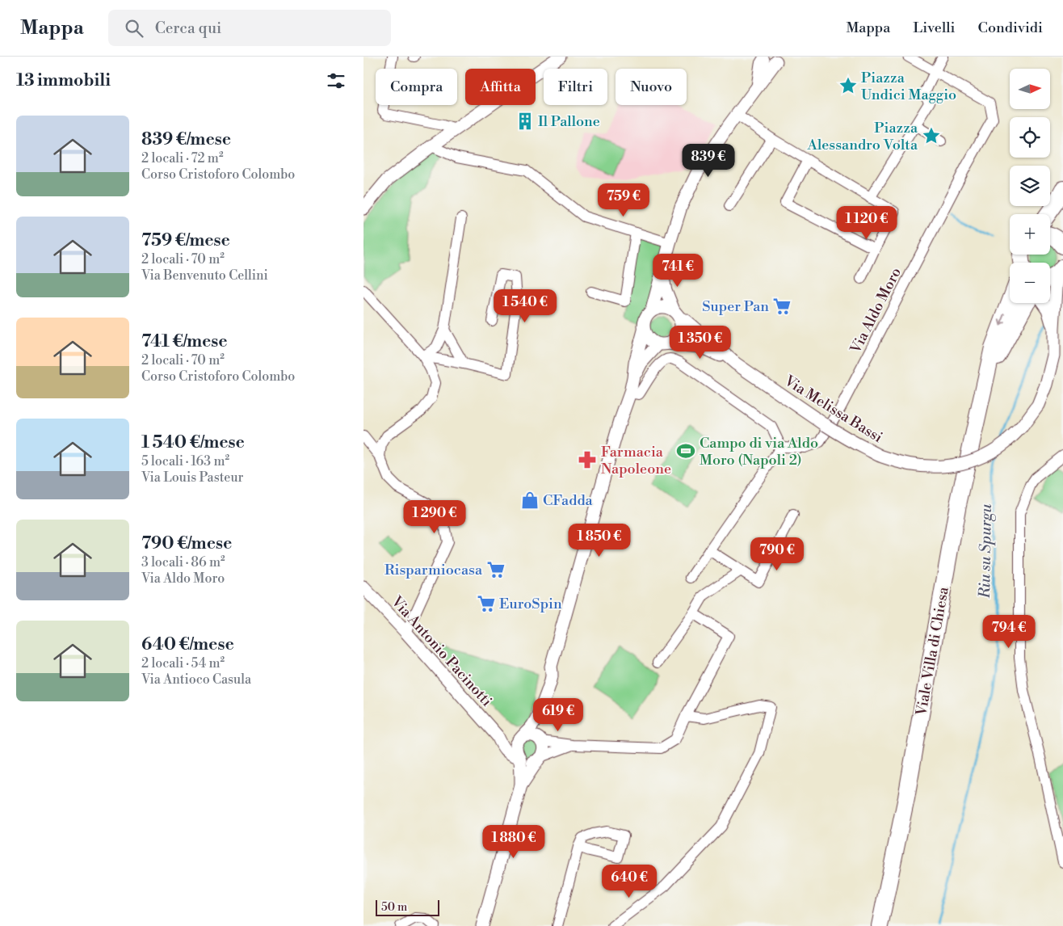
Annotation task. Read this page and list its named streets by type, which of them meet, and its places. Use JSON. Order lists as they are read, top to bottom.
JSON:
{
  "streets": {
    "main road": ["Viale Villa di Chiesa"],
    "street": ["Via Aldo Moro", "Via Melissa Bassi", "Via Antonio Pacinotti"]
  },
  "water": ["Riu su Spurgu"],
  "places": {
    "place": ["Piazza Undici Maggio", "Piazza Alessandro Volta"],
    "building": ["Il Pallone"],
    "supermarket": ["Super Pan", "Risparmiocasa", "EuroSpin"],
    "sports": ["Campo di via Aldo Moro (Napoli 2)"],
    "pharmacy": ["Farmacia Napoleone"],
    "shop": ["CFadda"]
  },
  "scale_bar": "50 m",
  "north": "right",
  "page": {
    "header": "Mappa",
    "search": "Cerca qui",
    "nav": ["Mappa", "Livelli", "Condividi"],
    "heading": "13 immobili",
    "map_buttons": ["+", "−"],
    "chip": [
      "Compra",
      "Affitta",
      "Filtri",
      "Nuovo"
    ],
    "list": [
      {
        "name": "839 €/mese",
        "note": "2 locali · 72 m² · Corso Cristoforo Colombo"
      },
      {
        "name": "759 €/mese",
        "note": "2 locali · 70 m² · Via Benvenuto Cellini"
      },
      {
        "name": "741 €/mese",
        "note": "2 locali · 70 m² · Corso Cristoforo Colombo"
      },
      {
        "name": "1 540 €/mese",
        "note": "5 locali · 163 m² · Via Louis Pasteur"
      },
      {
        "name": "790 €/mese",
        "note": "3 locali · 86 m² · Via Aldo Moro"
      },
      {
        "name": "640 €/mese",
        "note": "2 locali · 54 m² · Via Antioco Casula"
      }
    ],
    "price": [
      "839 €",
      "759 €",
      "1 120 €",
      "741 €",
      "1 540 €",
      "1 350 €",
      "1 290 €",
      "1 850 €",
      "790 €",
      "794 €",
      "619 €",
      "1 880 €",
      "640 €"
    ],
    "scale": "50 m"
  }
}
